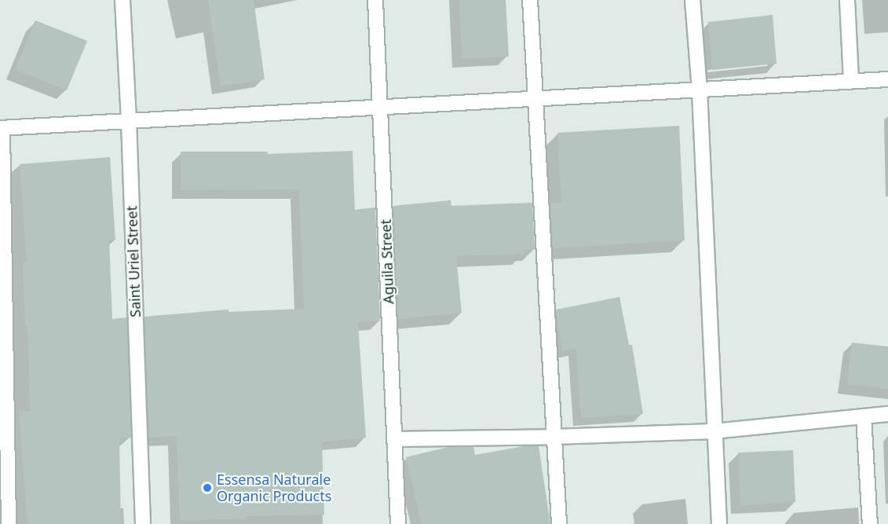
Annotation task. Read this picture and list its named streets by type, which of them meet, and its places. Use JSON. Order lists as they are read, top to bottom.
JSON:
{
  "streets": {
    "street": ["Saint Uriel Street", "Aguila Street"]
  },
  "places": ["Essensa Naturale Organic Products"]
}
